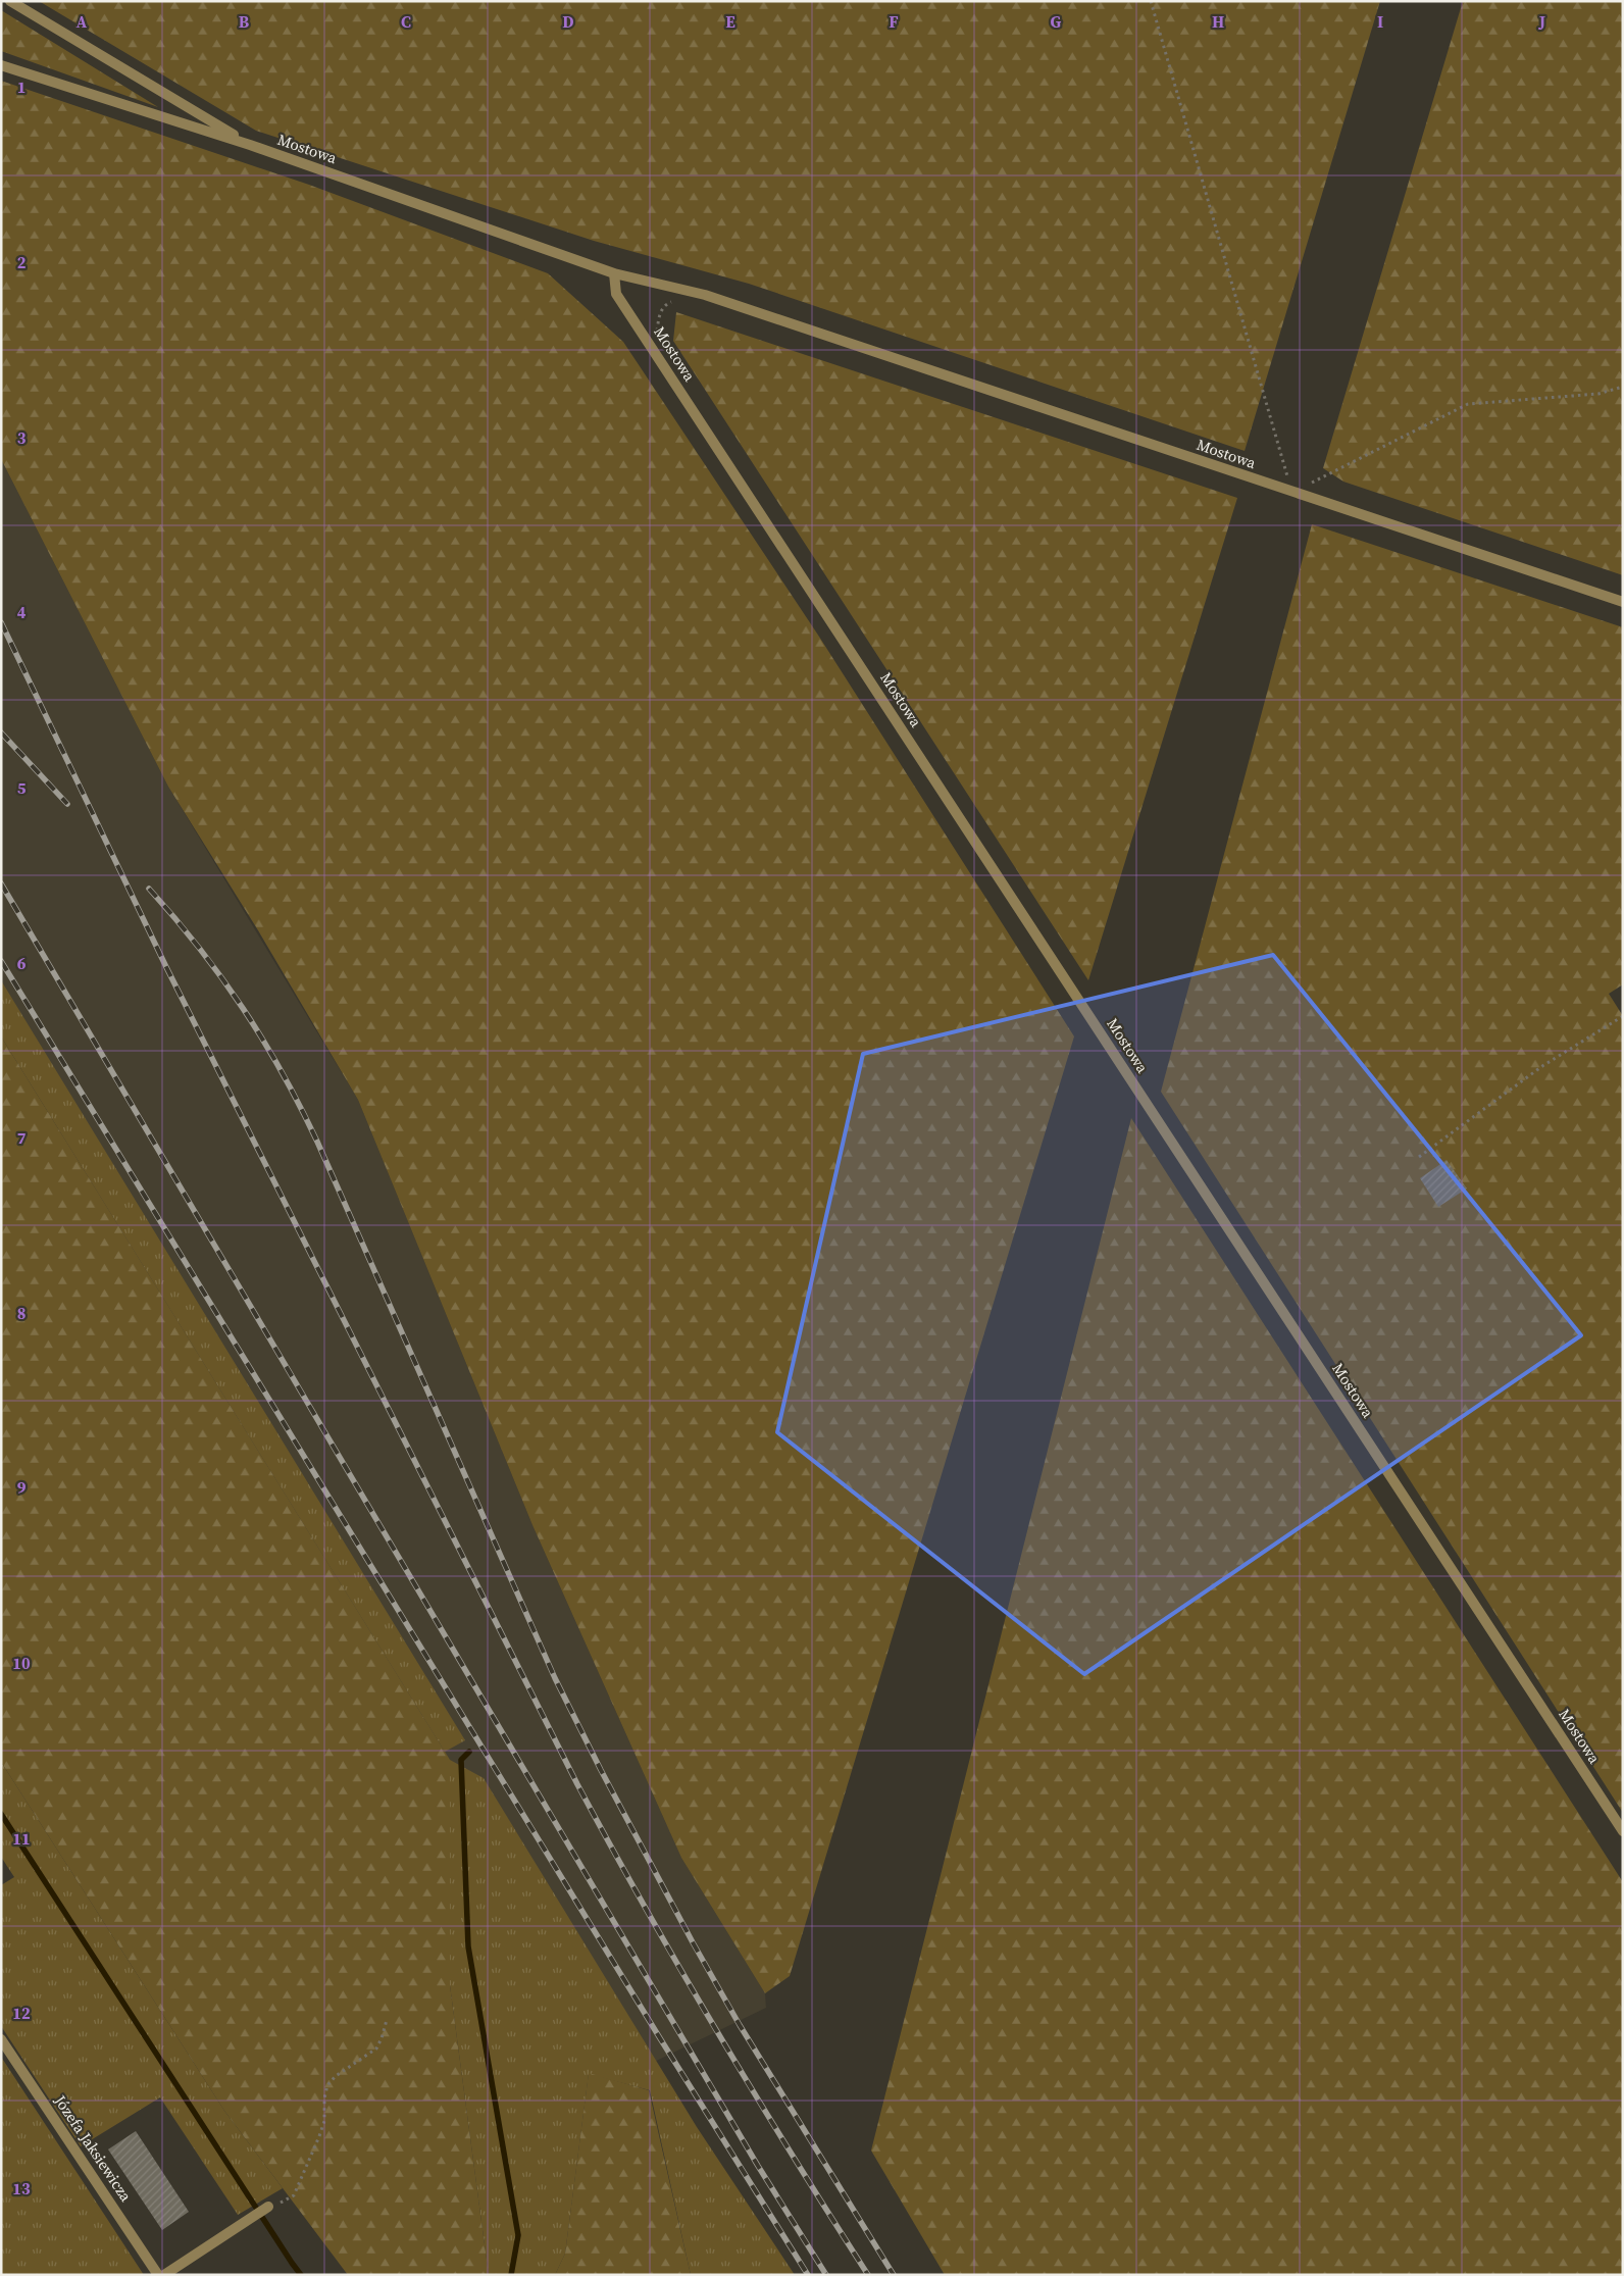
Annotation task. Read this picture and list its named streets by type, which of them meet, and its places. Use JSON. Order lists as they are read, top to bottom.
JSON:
{
  "streets": {
    "street": ["Mostowa", "Józefa Jaksiewicza"]
  },
  "grid": {
    "columns": [
      "A",
      "B",
      "C",
      "D",
      "E",
      "F",
      "G",
      "H",
      "I",
      "J"
    ],
    "rows": [
      "1",
      "2",
      "3",
      "4",
      "5",
      "6",
      "7",
      "8",
      "9",
      "10",
      "11",
      "12",
      "13"
    ]
  }
}
